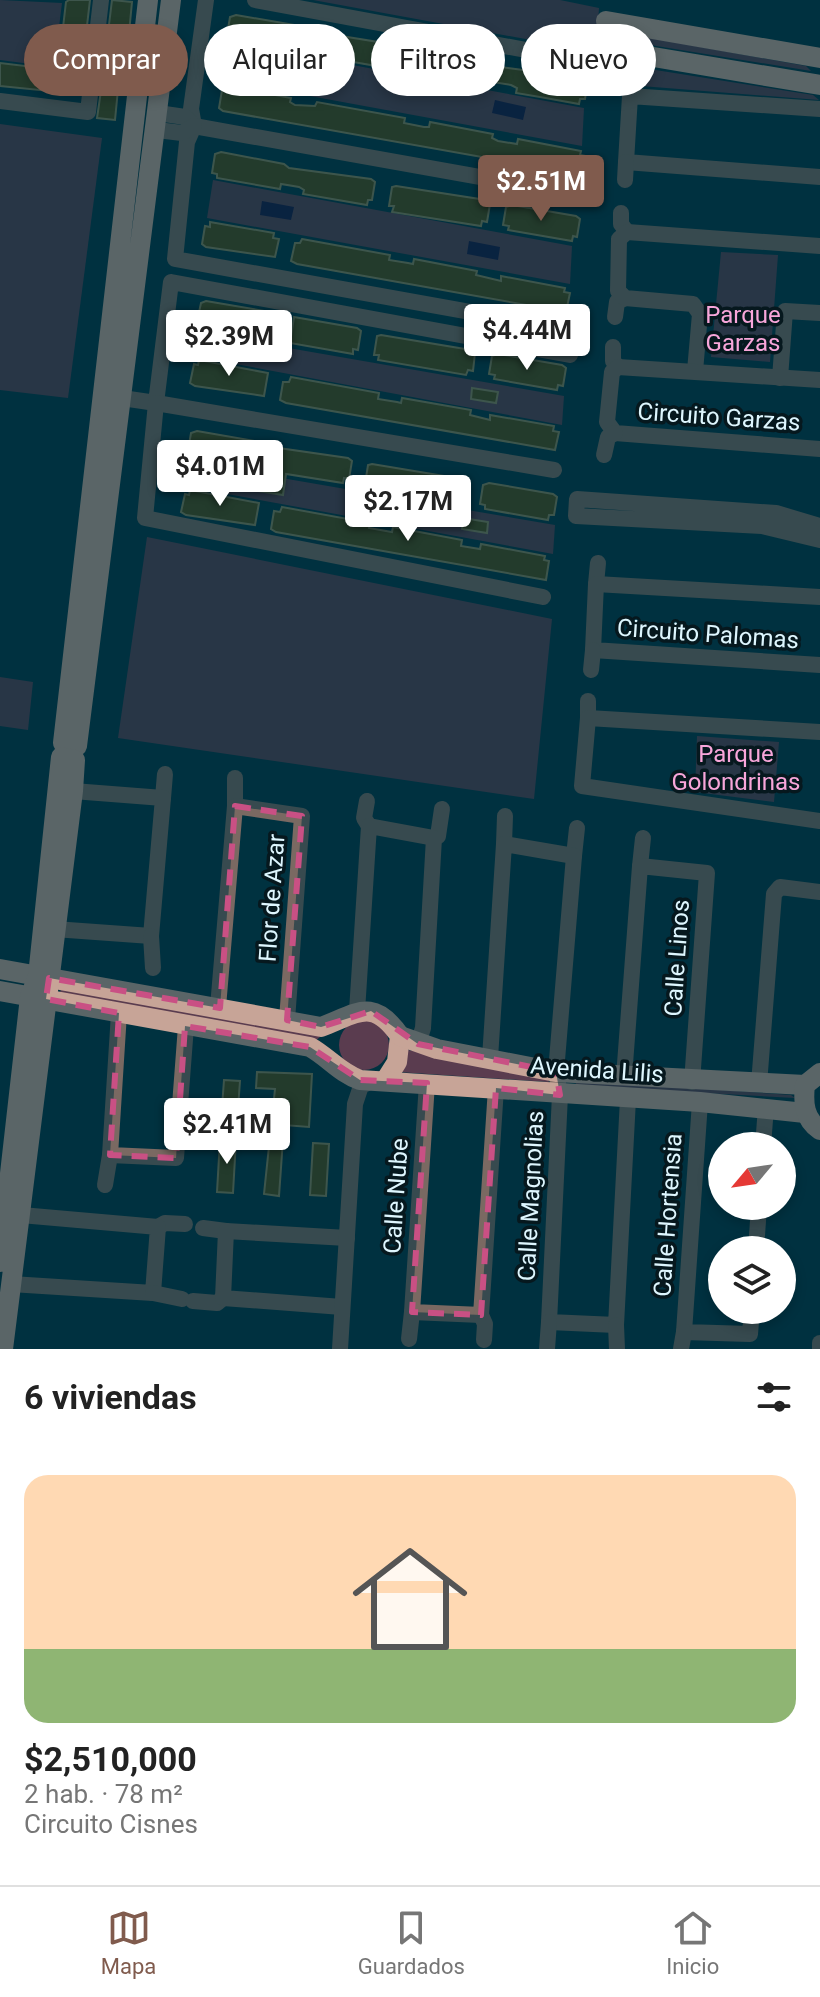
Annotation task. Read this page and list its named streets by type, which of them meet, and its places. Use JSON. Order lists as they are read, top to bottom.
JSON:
{
  "streets": {
    "main road": ["Avenida Lilis"],
    "street": [
      "Circuito Garzas",
      "Circuito Palomas",
      "Flor de Azar",
      "Calle Linos",
      "Calle Nube",
      "Calle Magnolias",
      "Calle Hortensia"
    ]
  },
  "crossings": [
    ["Calle Linos", "Avenida Lilis"],
    ["Avenida Lilis", "Calle Nube"],
    ["Avenida Lilis", "Calle Magnolias"],
    ["Avenida Lilis", "Calle Hortensia"]
  ],
  "parks": ["Parque Garzas", "Parque Golondrinas"],
  "north": "bottom left",
  "page": {
    "chip": [
      "Comprar",
      "Alquilar",
      "Filtros",
      "Nuevo"
    ],
    "price": [
      "$2.51M",
      "$4.44M",
      "$2.39M",
      "$4.01M",
      "$2.17M",
      "$2.41M"
    ],
    "heading": "6 viviendas",
    "list": [
      {
        "name": "$2,510,000",
        "note": "2 hab. · 78 m² · Circuito Cisnes"
      }
    ],
    "tabs": ["Mapa", "Guardados", "Inicio"]
  }
}
